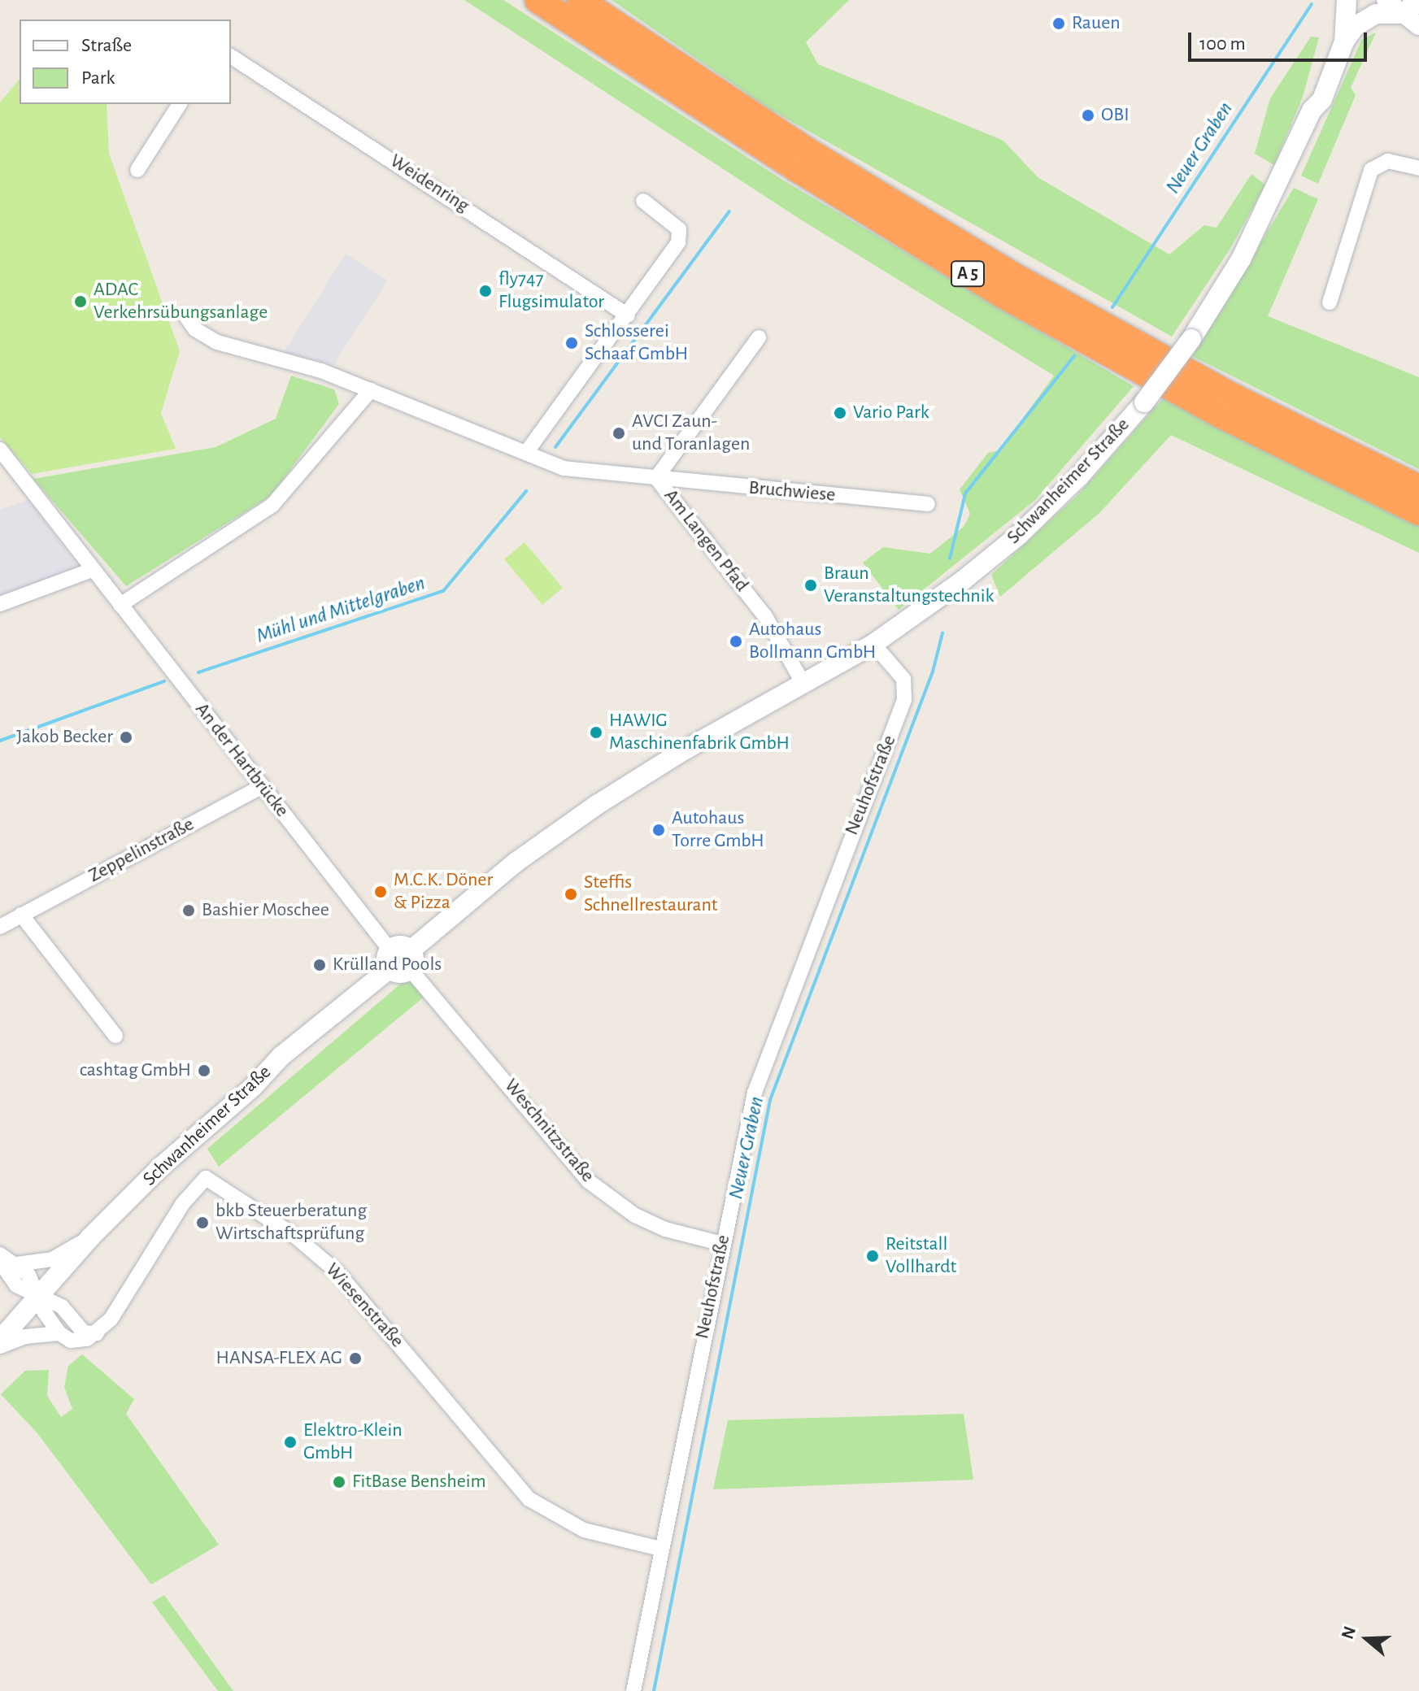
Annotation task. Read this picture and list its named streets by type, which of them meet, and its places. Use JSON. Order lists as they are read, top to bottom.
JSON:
{
  "streets": {
    "highway": ["A 5"],
    "main road": ["Schwanheimer Straße"],
    "street": [
      "Weidenring",
      "Bruchwiese",
      "Am Langen Pfad",
      "An der Hartbrücke",
      "Neuhofstraße",
      "Zeppelinstraße",
      "Weschnitzstraße",
      "Wiesenstraße"
    ]
  },
  "crossings": [
    ["Schwanheimer Straße", "Am Langen Pfad"],
    ["Schwanheimer Straße", "An der Hartbrücke"],
    ["Schwanheimer Straße", "Neuhofstraße"],
    ["Schwanheimer Straße", "Weschnitzstraße"],
    ["Bruchwiese", "Am Langen Pfad"],
    ["An der Hartbrücke", "Zeppelinstraße"],
    ["An der Hartbrücke", "Weschnitzstraße"],
    ["Neuhofstraße", "Weschnitzstraße"],
    ["Neuhofstraße", "Wiesenstraße"]
  ],
  "water": ["Neuer Graben", "Mühl und Mittelgraben"],
  "places": [
    "Rauen",
    "OBI",
    "fly747 Flugsimulator",
    "ADAC Verkehrsübungsanlage",
    "Schlosserei Schaaf GmbH",
    "Vario Park",
    "AVCI Zaun- und Toranlagen",
    "Braun Veranstaltungstechnik",
    "Autohaus Bollmann GmbH",
    "HAWIG Maschinenfabrik GmbH",
    "Jakob Becker",
    "Autohaus Torre GmbH",
    "M.C.K. Döner & Pizza",
    "Steffis Schnellrestaurant",
    "Bashier Moschee",
    "Krülland Pools",
    "cashtag GmbH",
    "bkb Steuerberatung Wirtschaftsprüfung",
    "Reitstall Vollhardt",
    "HANSA-FLEX AG",
    "Elektro-Klein GmbH",
    "FitBase Bensheim"
  ],
  "legend": ["Straße", "Park"],
  "scale_bar": "100 m",
  "north": "left"
}
